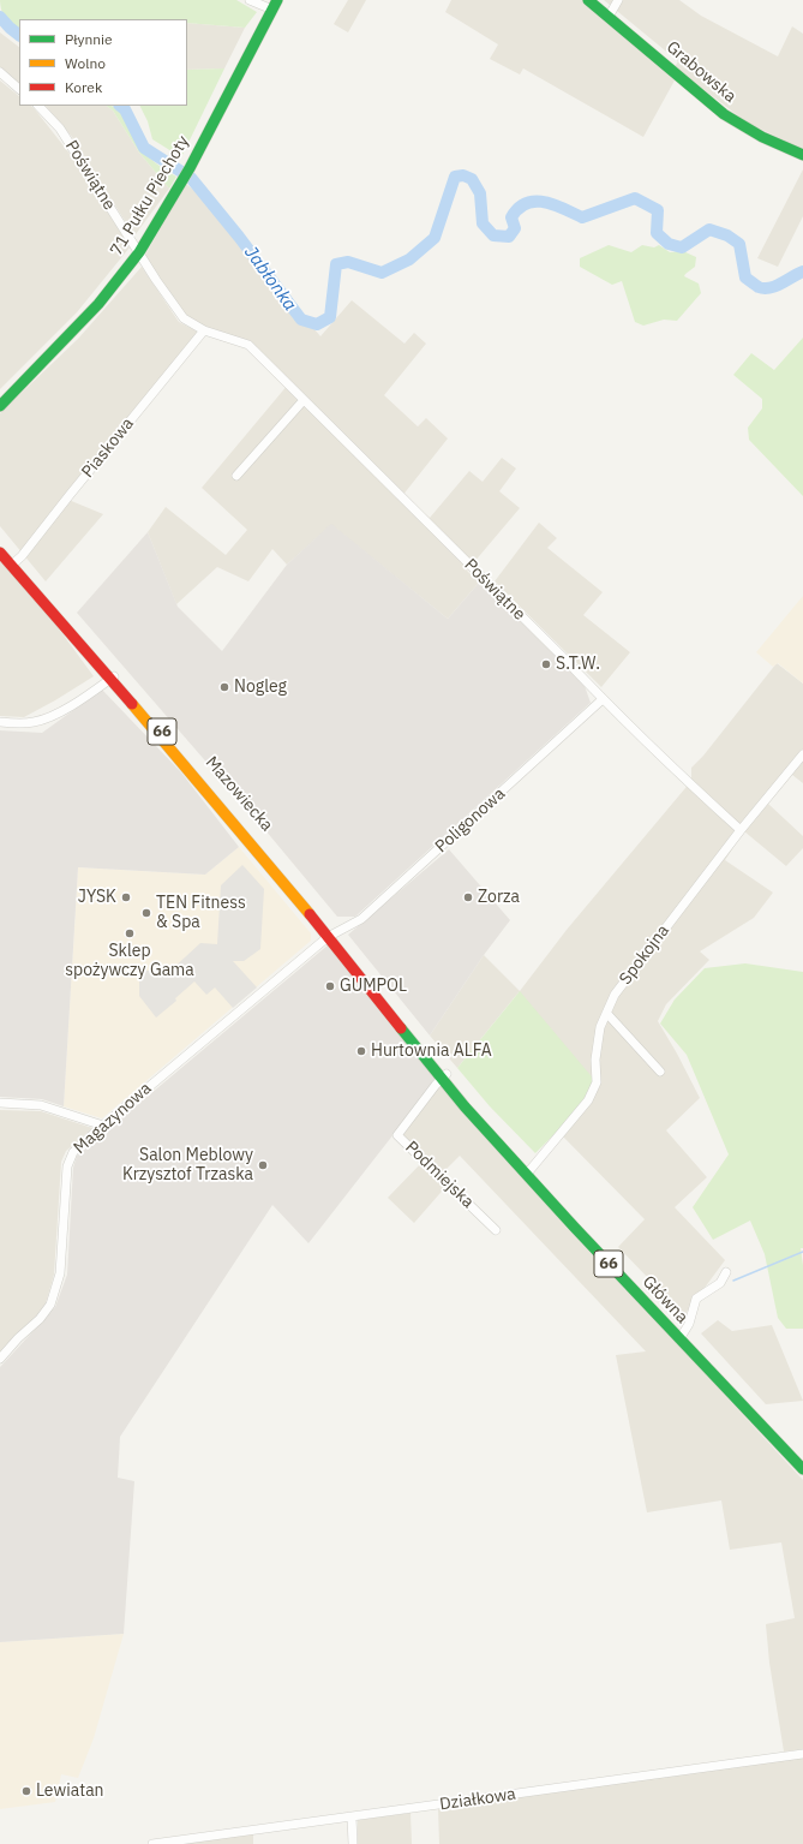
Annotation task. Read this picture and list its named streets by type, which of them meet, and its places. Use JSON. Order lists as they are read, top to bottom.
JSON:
{
  "streets": {
    "main road": [
      "Grabowska",
      "71 Pułku Piechoty",
      "66",
      "Mazowiecka",
      "Główna"
    ],
    "street": [
      "Poświątne",
      "Piaskowa",
      "Poligonowa",
      "Spokojna",
      "Magazynowa",
      "Podmiejska",
      "Działkowa"
    ]
  },
  "crossings": [
    ["Poświątne", "71 Pułku Piechoty"],
    ["Poświątne", "Piaskowa"],
    ["Poświątne", "Poligonowa"],
    ["Poświątne", "Spokojna"],
    ["Piaskowa", "Mazowiecka"],
    ["Mazowiecka", "Poligonowa"],
    ["Mazowiecka", "Magazynowa"],
    ["Mazowiecka", "Podmiejska"],
    ["Mazowiecka", "Główna"],
    ["Poligonowa", "Magazynowa"],
    ["Spokojna", "Główna"],
    ["Podmiejska", "Główna"]
  ],
  "water": ["Jabłonka"],
  "places": [
    "S.T.W.",
    "Nogleg",
    "JYSK",
    "Zorza",
    "TEN Fitness & Spa",
    "Sklep spożywczy Gama",
    "GUMPOL",
    "Hurtownia ALFA",
    "Salon Meblowy Krzysztof Trzaska",
    "Lewiatan"
  ],
  "legend": ["Płynnie", "Wolno", "Korek"]
}
